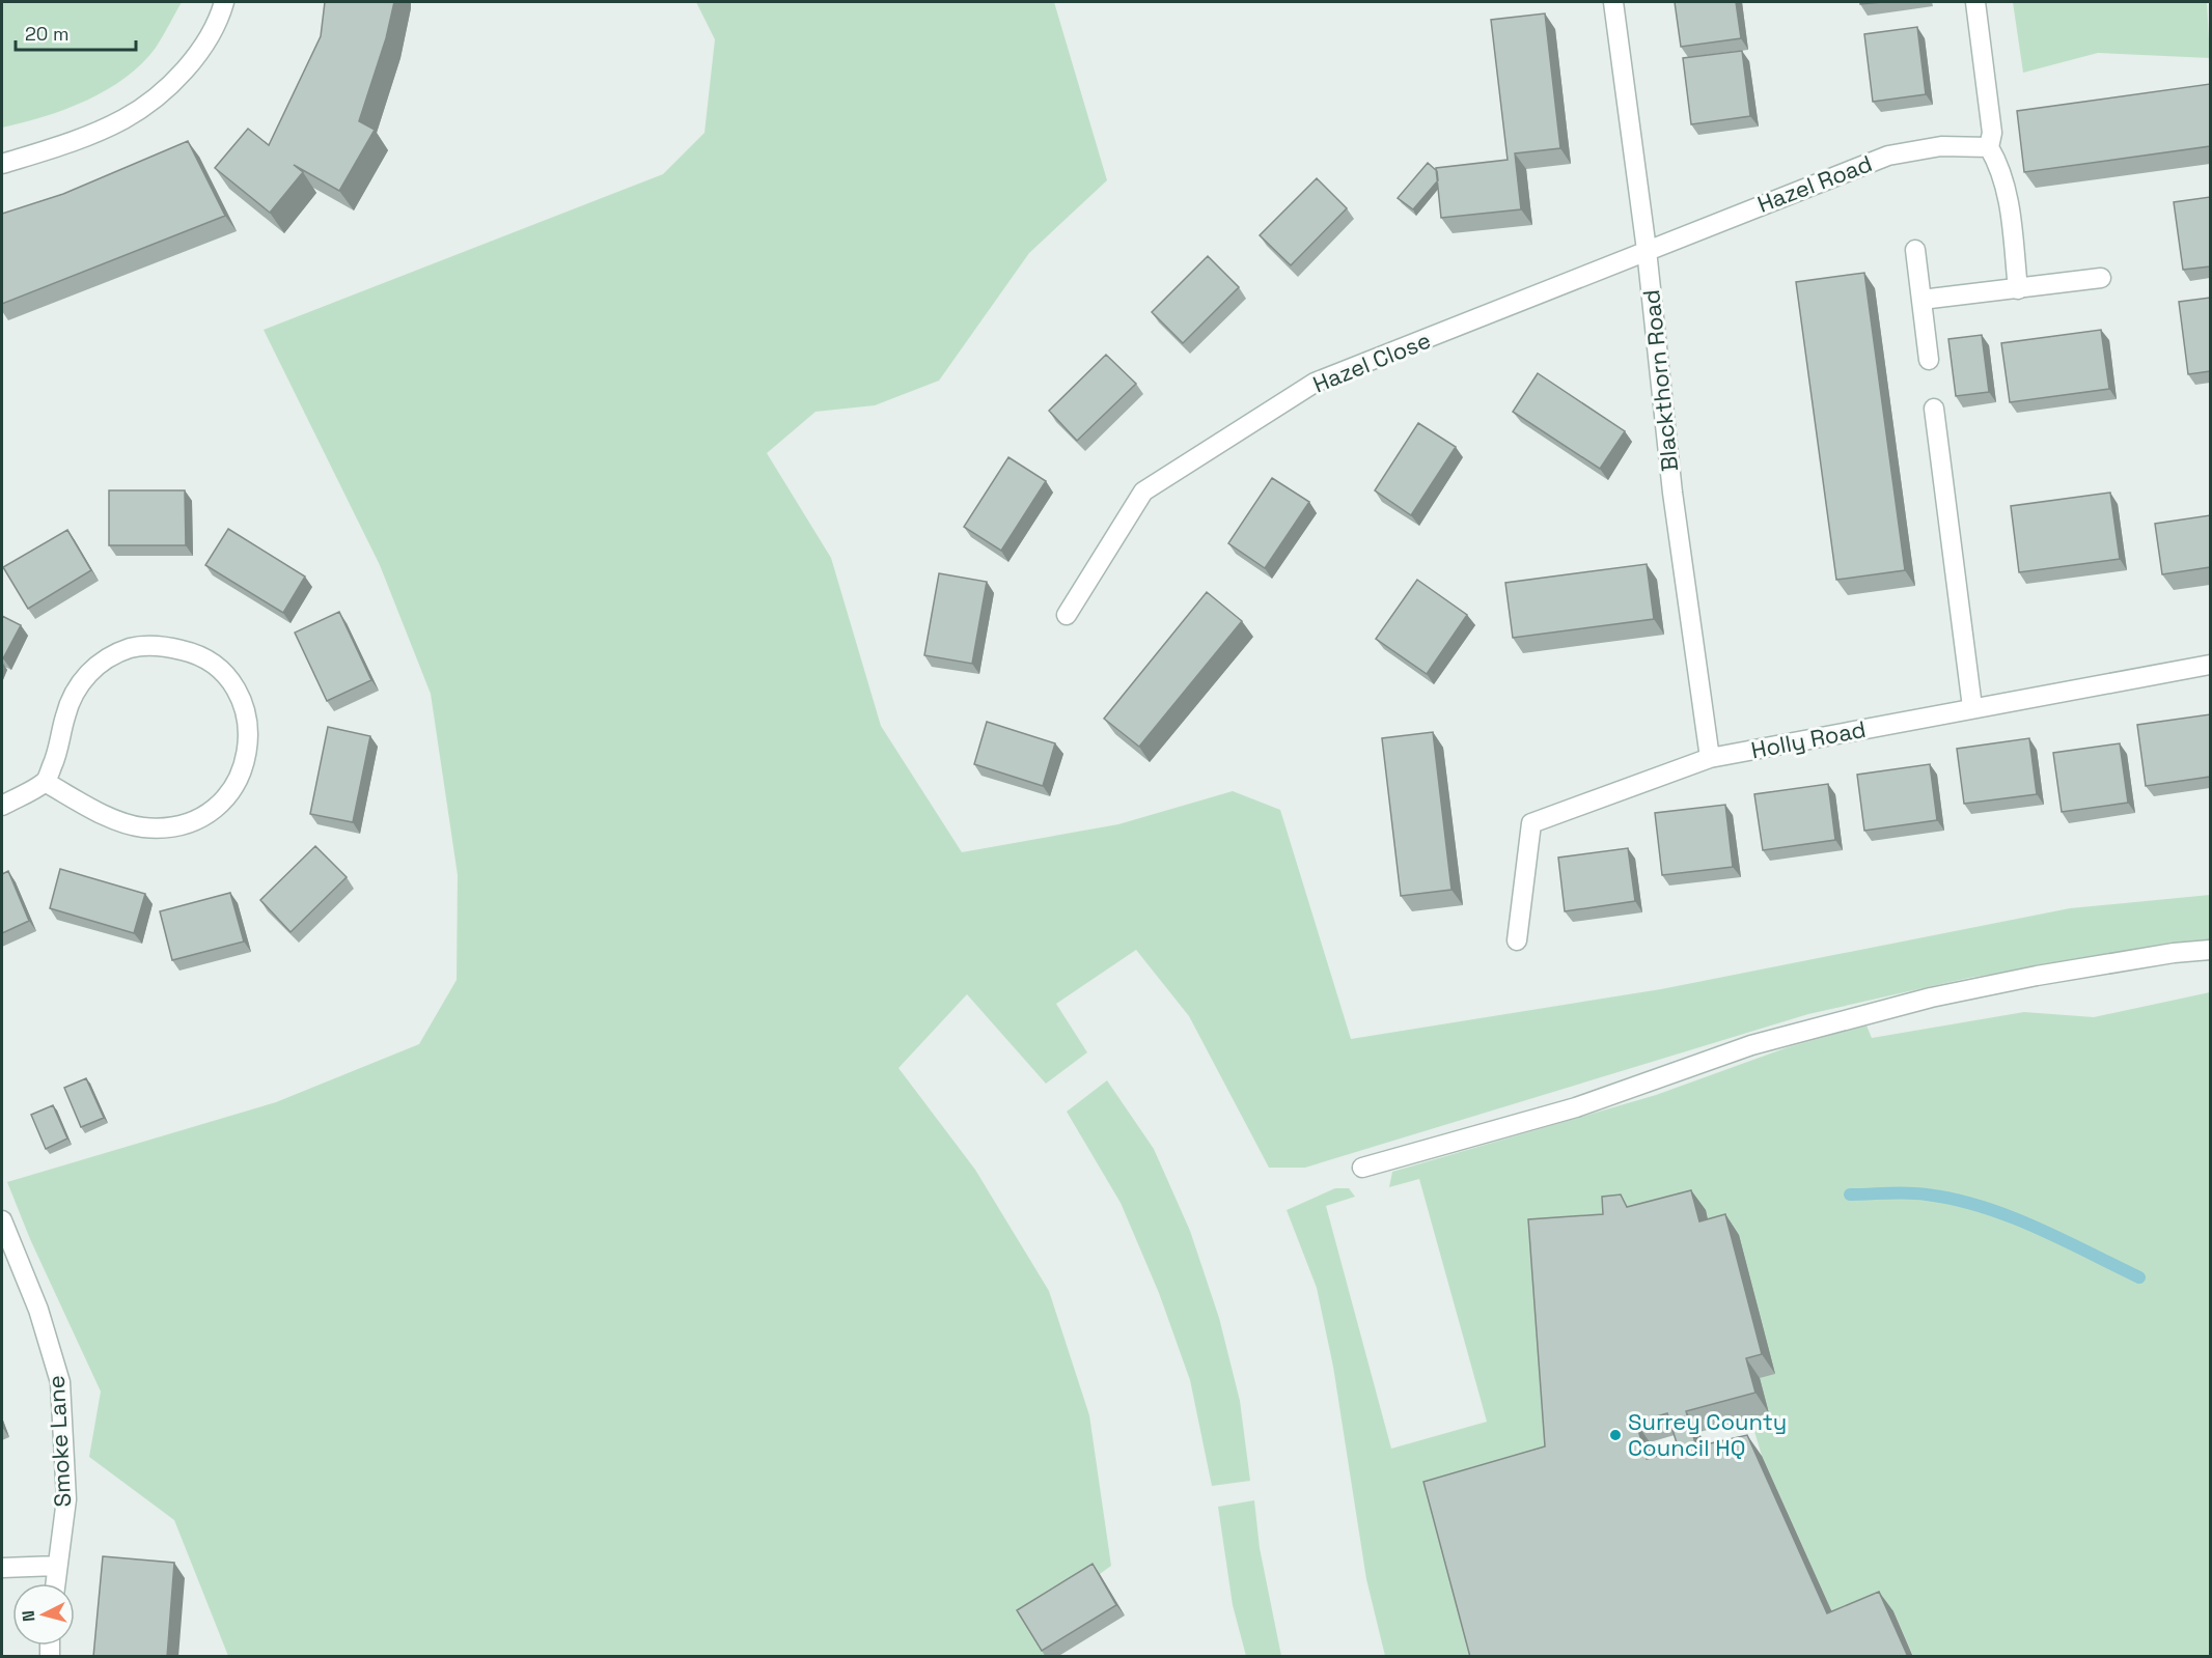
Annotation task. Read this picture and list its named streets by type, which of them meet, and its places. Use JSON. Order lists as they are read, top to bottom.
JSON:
{
  "streets": {
    "street": [
      "Hazel Road",
      "Hazel Close",
      "Blackthorn Road",
      "Holly Road",
      "Smoke Lane"
    ]
  },
  "crossings": [
    ["Hazel Road", "Hazel Close"],
    ["Hazel Road", "Blackthorn Road"],
    ["Hazel Close", "Blackthorn Road"],
    ["Blackthorn Road", "Holly Road"]
  ],
  "places": ["Surrey County Council HQ"],
  "scale_bar": "20 m",
  "north": "left"
}
